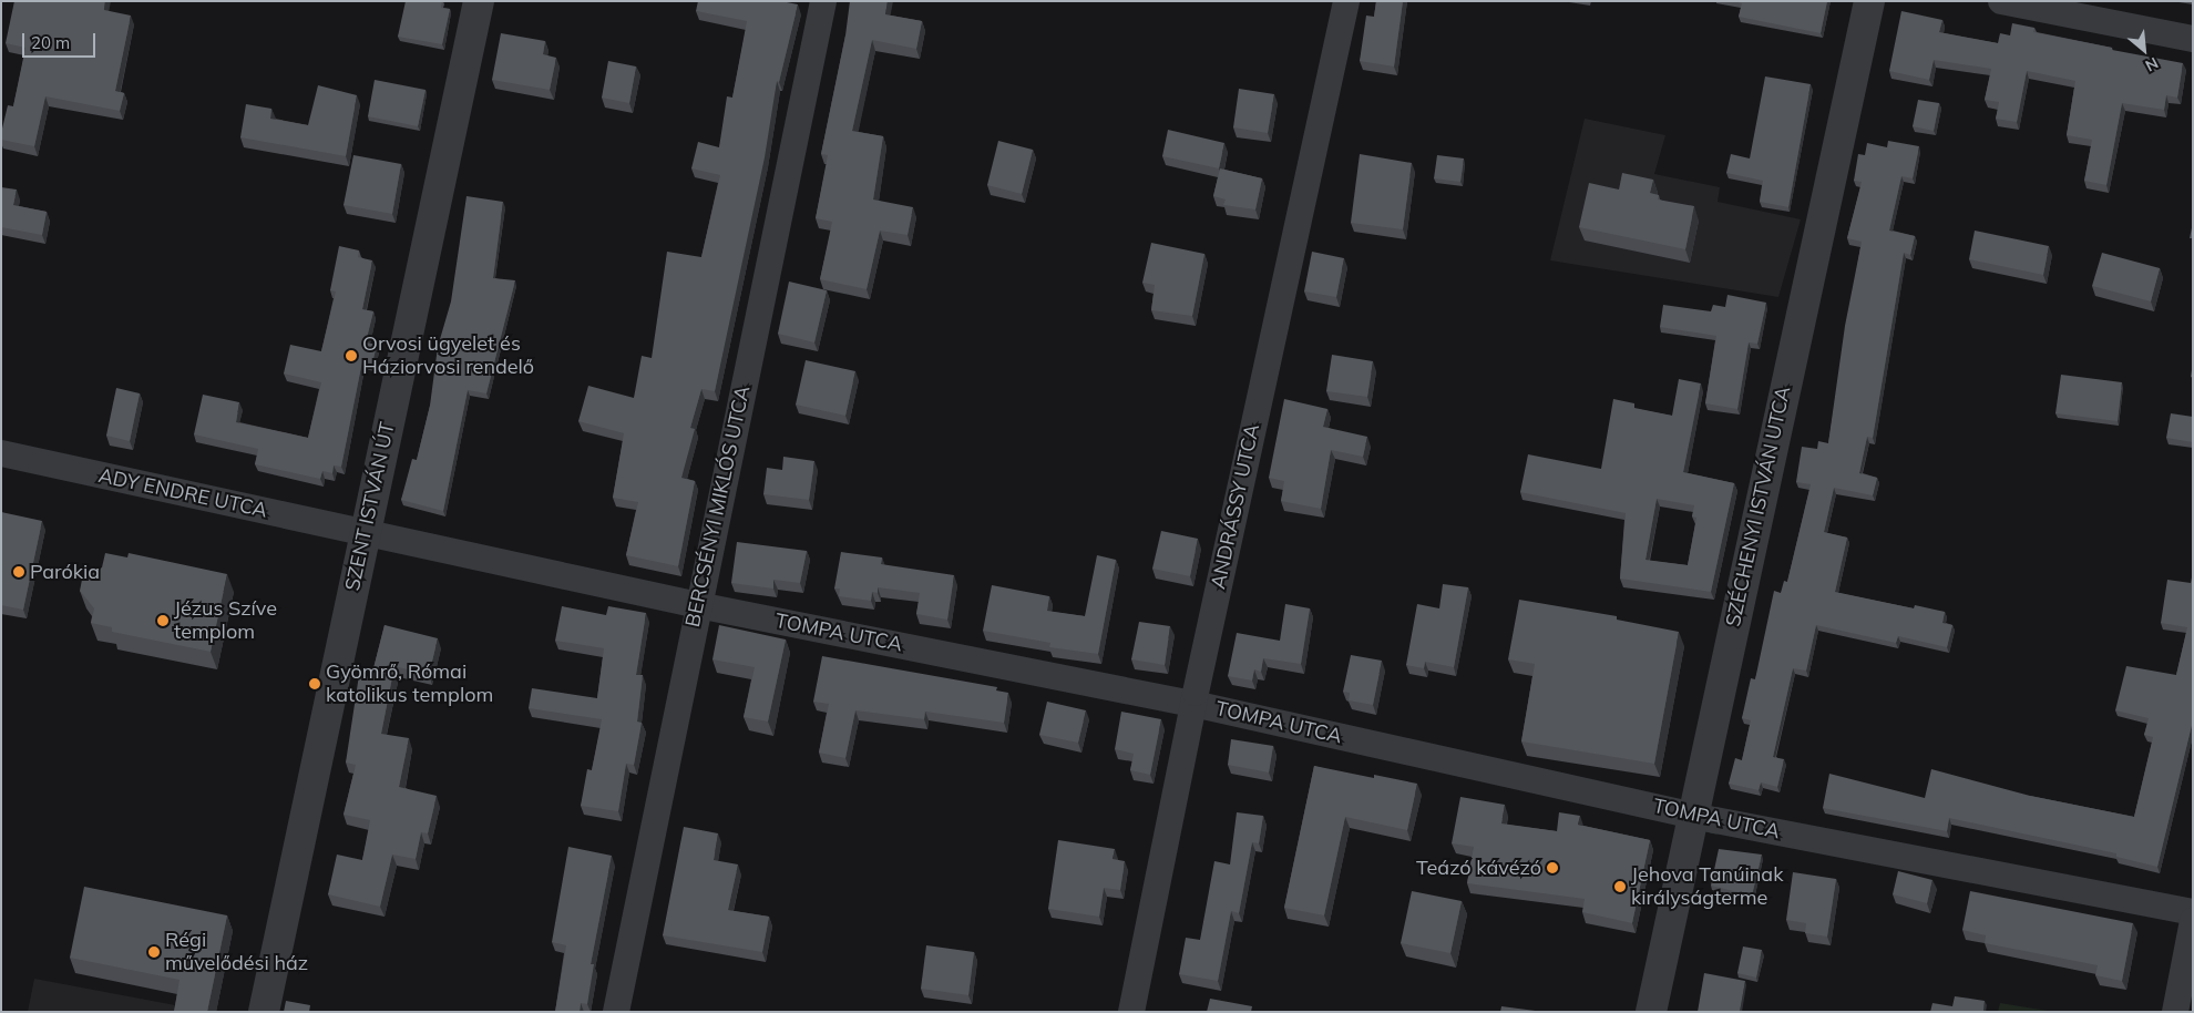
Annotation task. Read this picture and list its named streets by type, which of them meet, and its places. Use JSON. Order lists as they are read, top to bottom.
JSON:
{
  "streets": {
    "street": [
      "ADY ENDRE UTCA",
      "SZENT ISTVÁN ÚT",
      "BERCSÉNYI MIKLÓS UTCA",
      "ANDRÁSSY UTCA",
      "SZÉCHENYI ISTVÁN UTCA",
      "TOMPA UTCA"
    ]
  },
  "crossings": [
    ["ADY ENDRE UTCA", "SZENT ISTVÁN ÚT"],
    ["ADY ENDRE UTCA", "TOMPA UTCA"],
    ["SZENT ISTVÁN ÚT", "TOMPA UTCA"],
    ["BERCSÉNYI MIKLÓS UTCA", "TOMPA UTCA"],
    ["ANDRÁSSY UTCA", "TOMPA UTCA"],
    ["SZÉCHENYI ISTVÁN UTCA", "TOMPA UTCA"]
  ],
  "places": [
    "Orvosi ügyelet és Háziorvosi rendelő",
    "Parókia",
    "Jézus Szíve templom",
    "Gyömrő, Római katolikus templom",
    "Teázó kávézó",
    "Jehova Tanúinak királyságterme",
    "Régi művelődési ház"
  ],
  "scale_bar": "20 m",
  "north": "bottom right"
}
